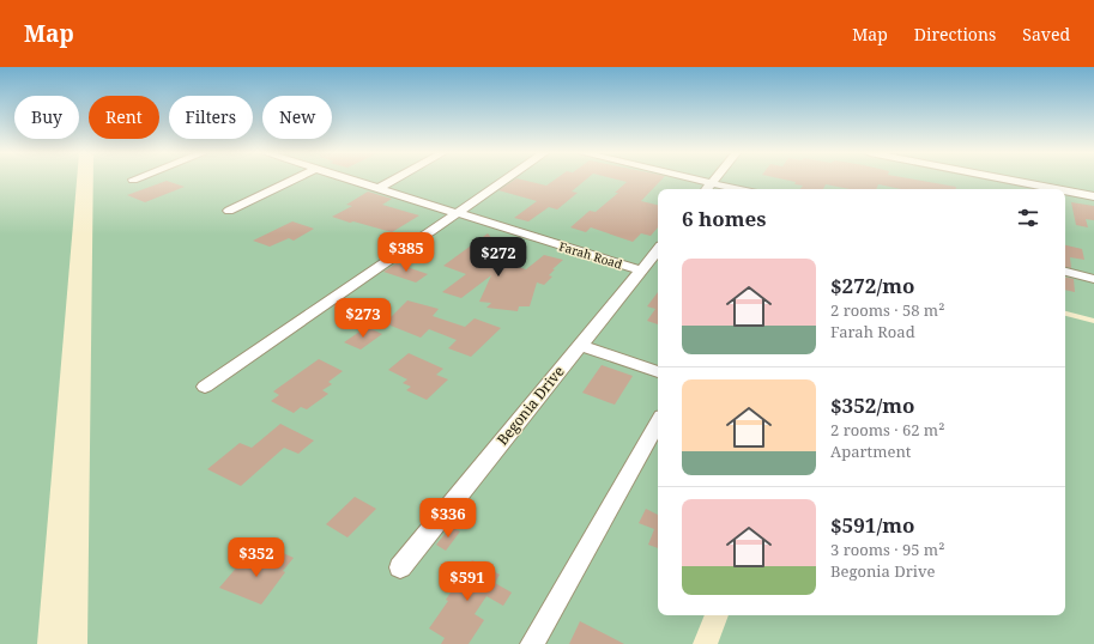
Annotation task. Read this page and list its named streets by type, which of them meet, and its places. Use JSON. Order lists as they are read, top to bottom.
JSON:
{
  "streets": {
    "street": ["Farah Road", "Begonia Drive"]
  },
  "crossings": [
    ["Farah Road", "Begonia Drive"]
  ],
  "page": {
    "header": "Map",
    "nav": ["Map", "Directions", "Saved"],
    "chip": [
      "Buy",
      "Rent",
      "Filters",
      "New"
    ],
    "heading": "6 homes",
    "price": [
      "$385",
      "$272",
      "$273",
      "$336",
      "$352",
      "$591"
    ],
    "list": [
      {
        "name": "$272/mo",
        "note": "2 rooms · 58 m² · Farah Road"
      },
      {
        "name": "$352/mo",
        "note": "2 rooms · 62 m² · Apartment"
      },
      {
        "name": "$591/mo",
        "note": "3 rooms · 95 m² · Begonia Drive"
      }
    ]
  }
}
